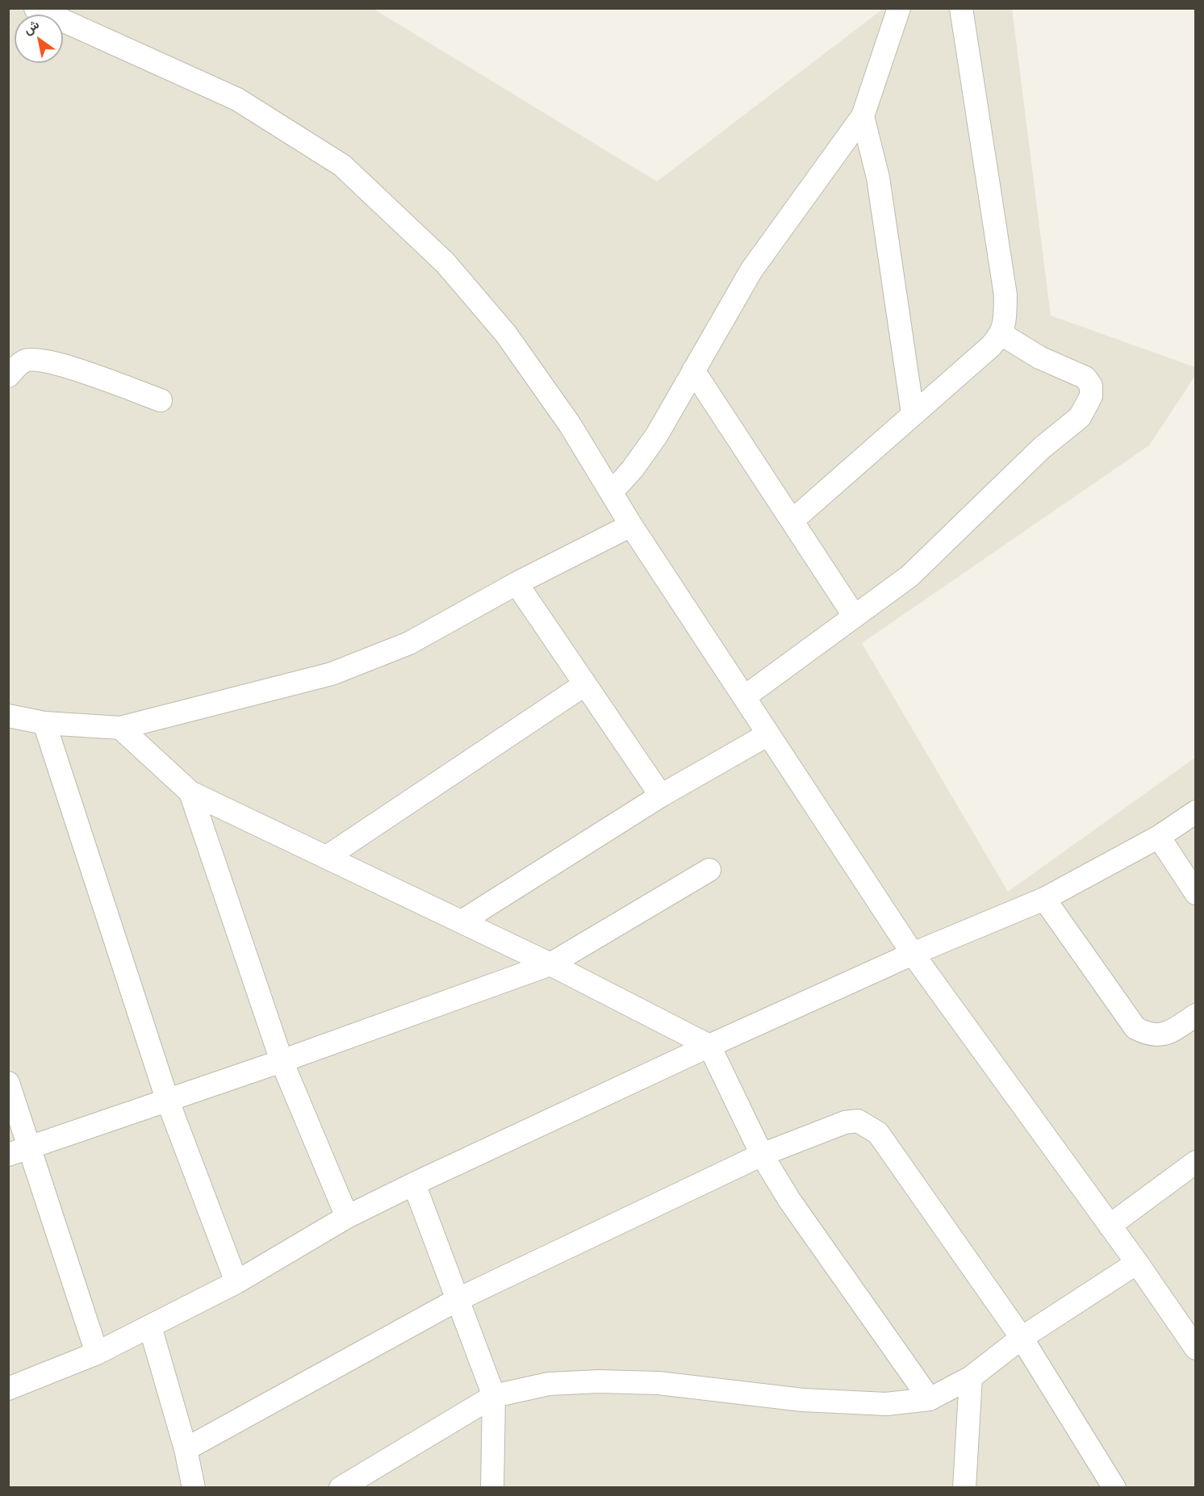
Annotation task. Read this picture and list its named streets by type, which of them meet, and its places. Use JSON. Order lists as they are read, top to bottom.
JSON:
{
  "north": "top left"
}
